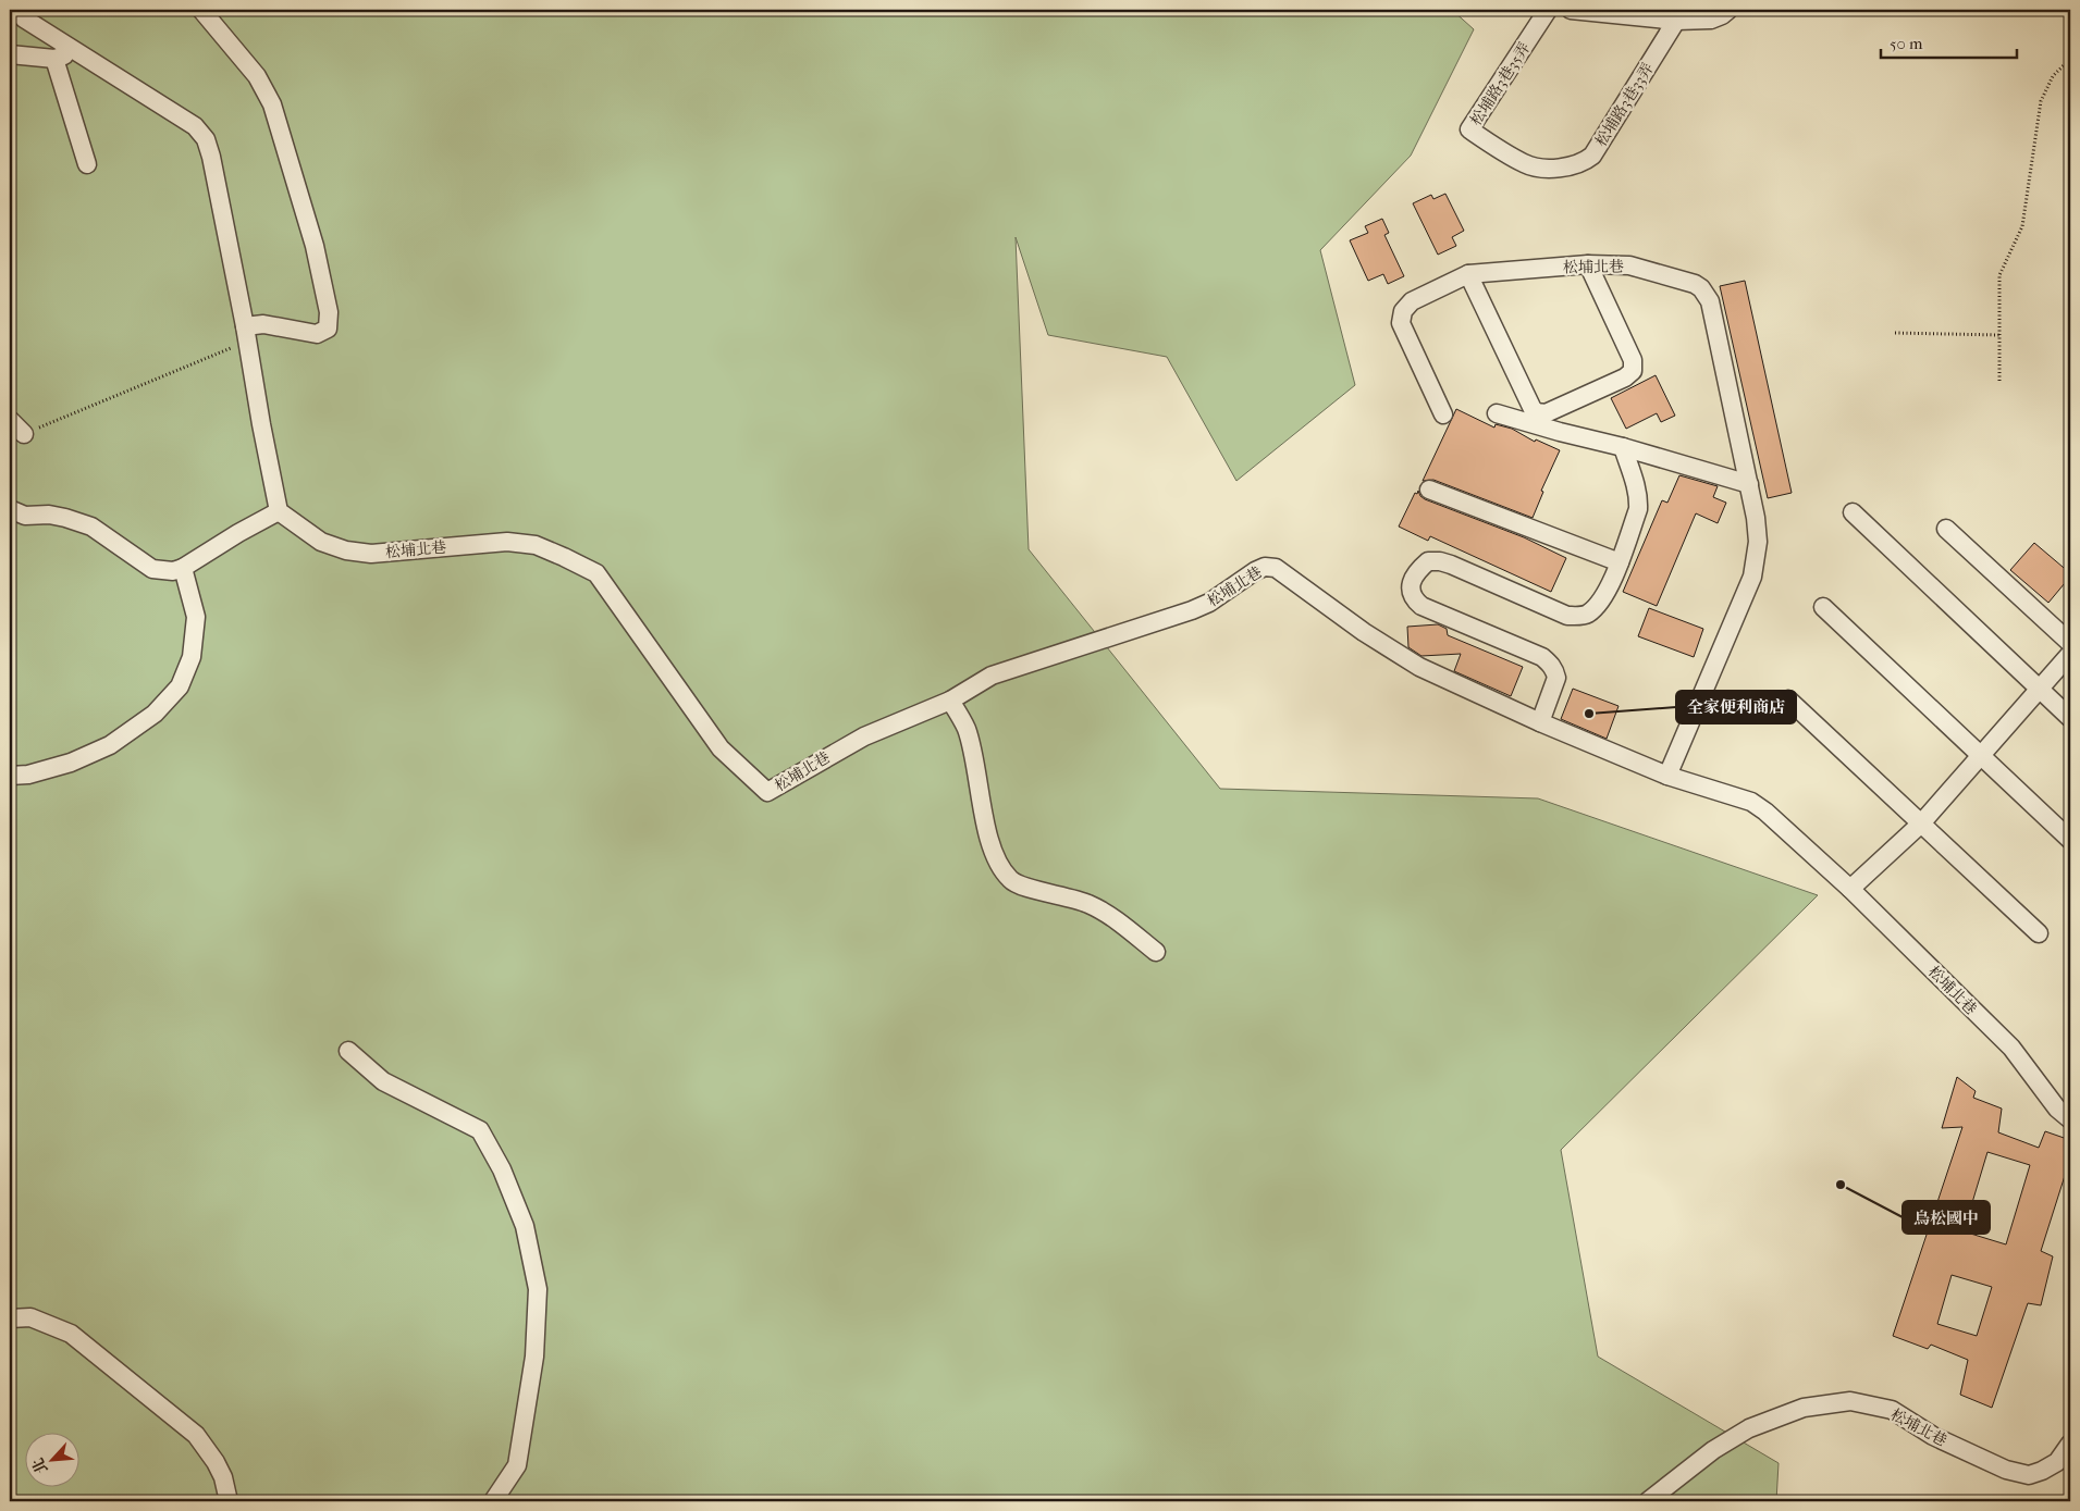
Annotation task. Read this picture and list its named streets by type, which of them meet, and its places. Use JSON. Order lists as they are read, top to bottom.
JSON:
{
  "streets": {
    "street": ["松埔路3巷35弄", "松埔路3巷33弄", "松埔北巷"]
  },
  "crossings": [
    ["松埔路3巷35弄", "松埔路3巷33弄"]
  ],
  "places": ["全家便利商店", "鳥松國中"],
  "scale_bar": "50 m",
  "north": "bottom left"
}
